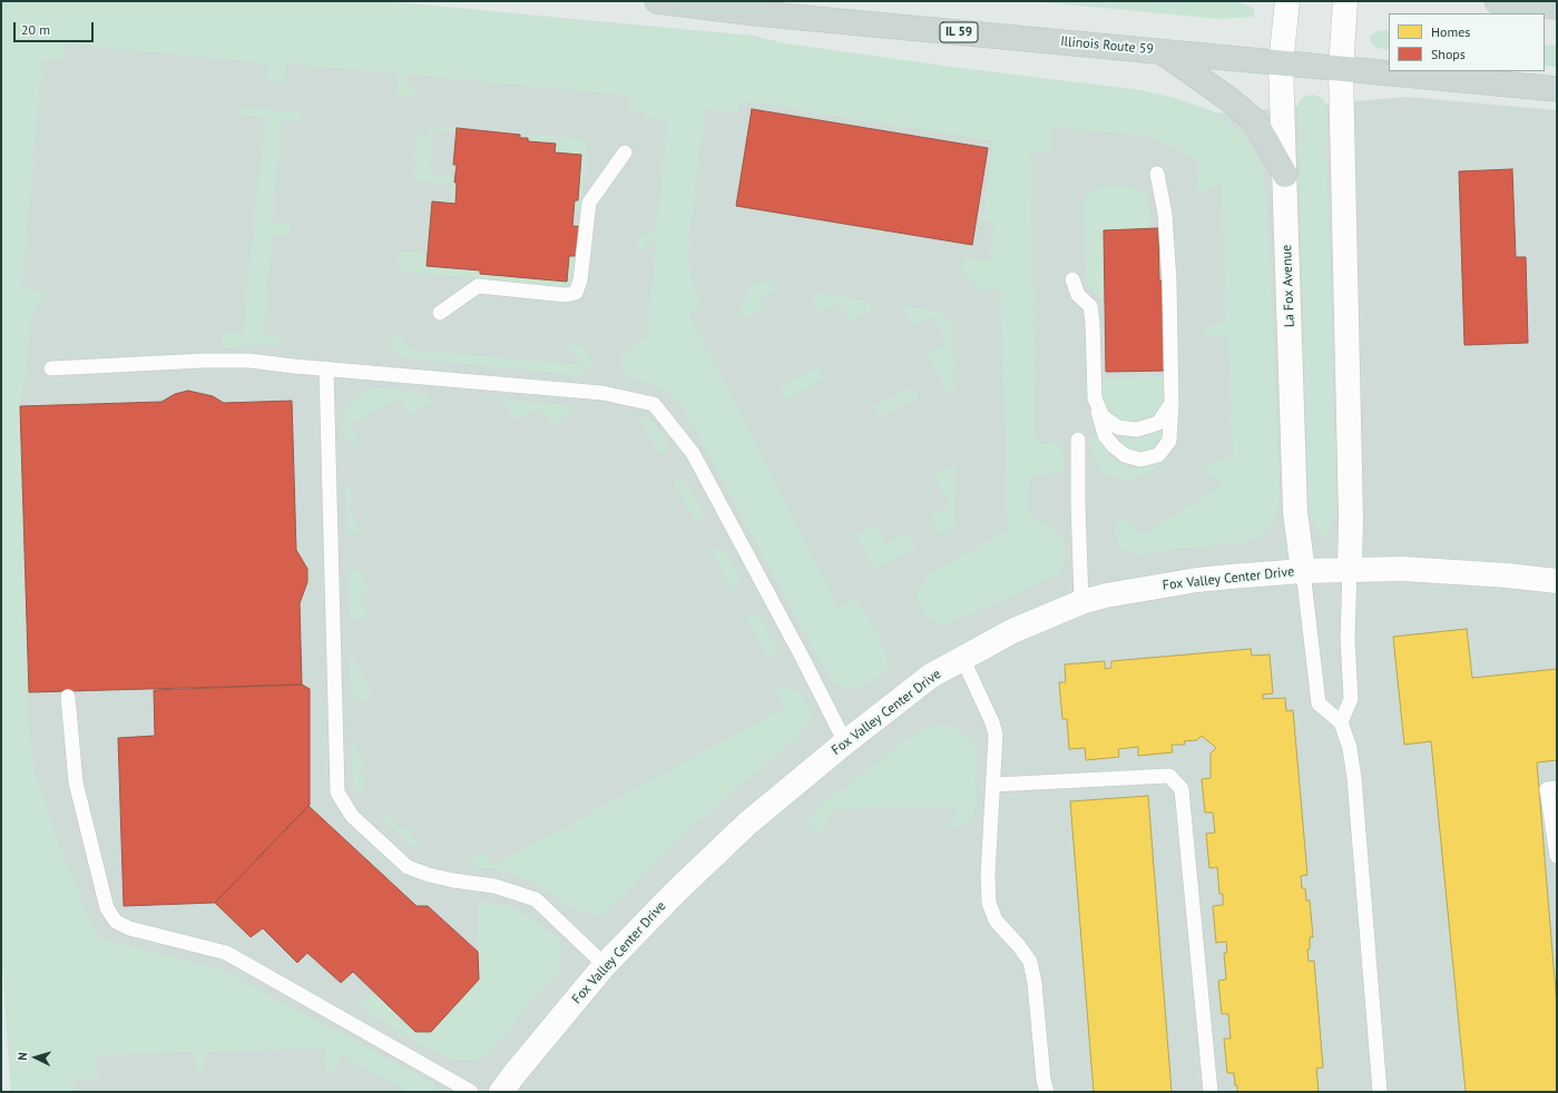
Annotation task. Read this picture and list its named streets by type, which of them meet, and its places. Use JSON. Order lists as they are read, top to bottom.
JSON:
{
  "streets": {
    "main road": ["IL 59", "Illinois Route 59"],
    "street": ["La Fox Avenue", "Fox Valley Center Drive"]
  },
  "crossings": [
    ["Illinois Route 59", "La Fox Avenue"],
    ["La Fox Avenue", "Fox Valley Center Drive"]
  ],
  "legend": ["Homes", "Shops"],
  "scale_bar": "20 m",
  "north": "left"
}
